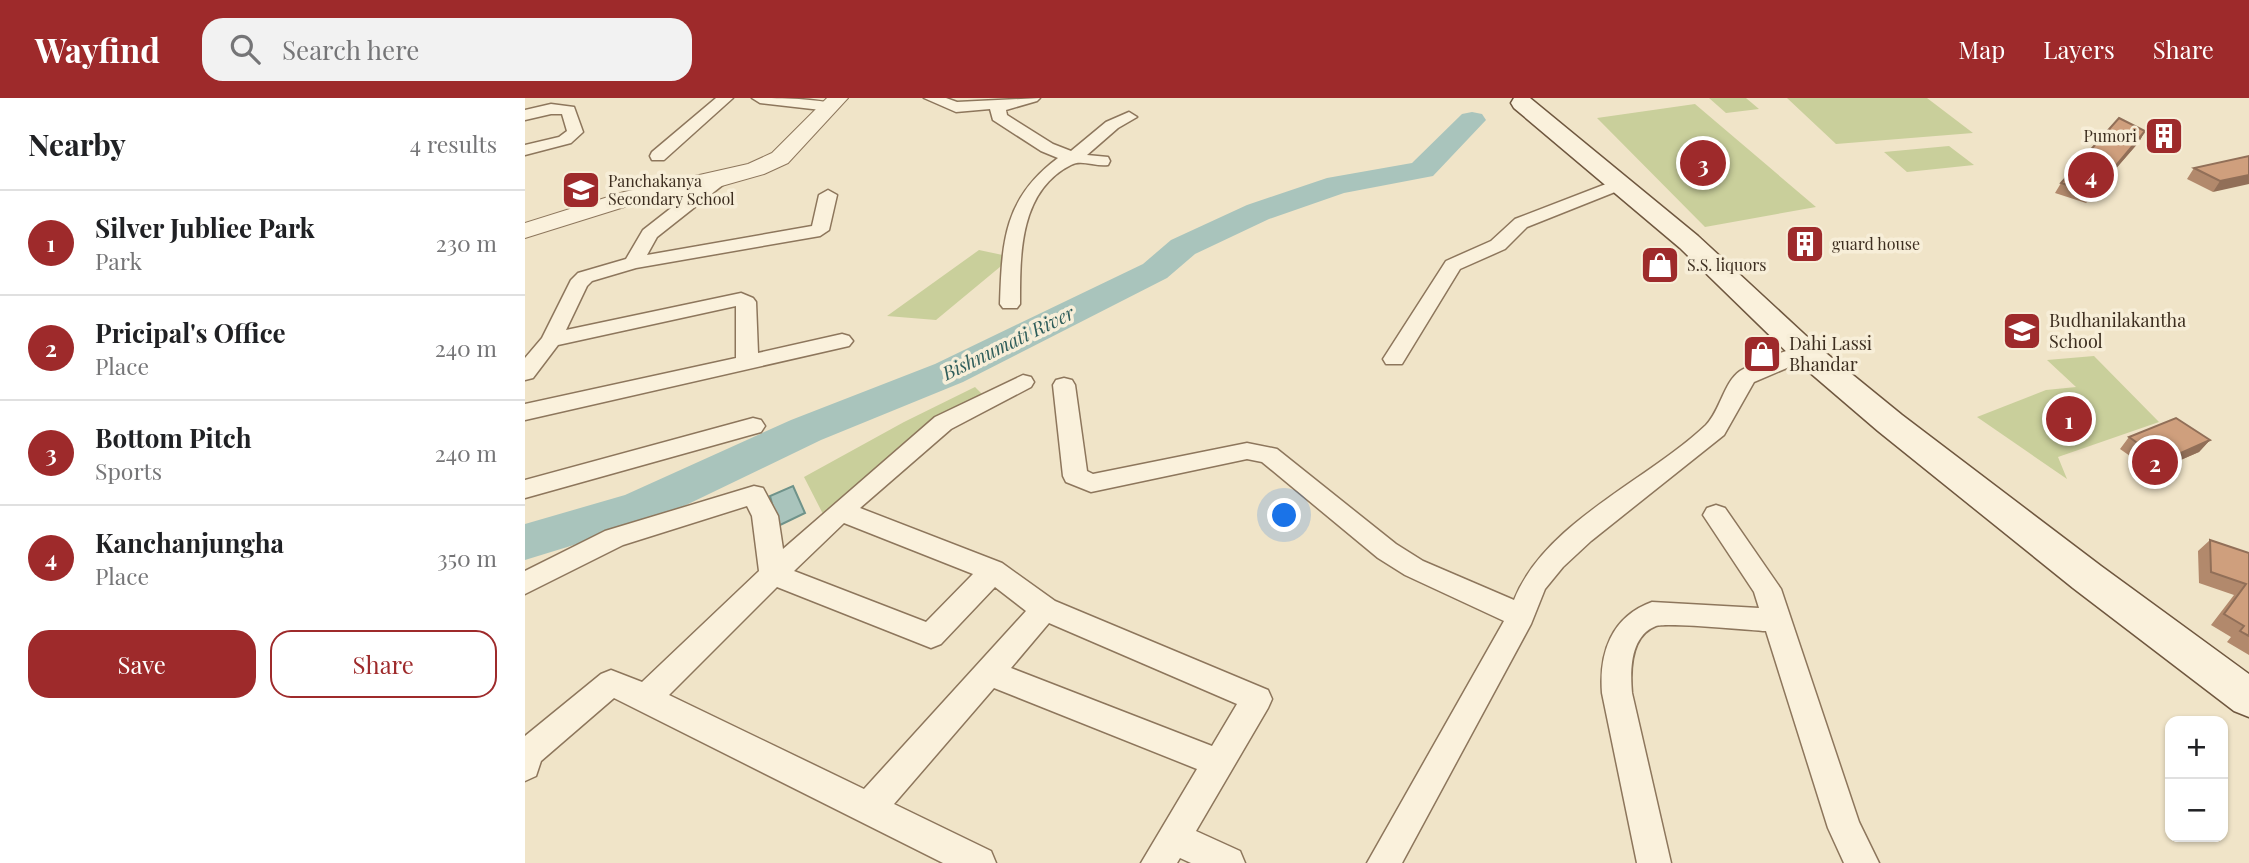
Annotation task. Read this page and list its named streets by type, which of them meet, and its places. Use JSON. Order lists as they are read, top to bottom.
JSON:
{
  "water": ["Bishnumati River"],
  "places": {
    "building": ["Pumori", "guard house"],
    "school or university": ["Panchakanya Secondary School", "Budhanilakantha School"],
    "shop": ["S.S. liquors", "Dahi Lassi Bhandar"]
  },
  "page": {
    "header": "Wayfind",
    "search": "Search here",
    "nav": ["Map", "Layers", "Share"],
    "heading": ["Nearby", "4 results"],
    "pins": [
      "3",
      "4",
      "1",
      "2"
    ],
    "list": [
      {
        "mark": "1",
        "name": "Silver Jubliee Park",
        "note": "Park",
        "value": "230 m"
      },
      {
        "mark": "2",
        "name": "Pricipal's Office",
        "note": "Place",
        "value": "240 m"
      },
      {
        "mark": "3",
        "name": "Bottom Pitch",
        "note": "Sports",
        "value": "240 m"
      },
      {
        "mark": "4",
        "name": "Kanchanjungha",
        "note": "Place",
        "value": "350 m"
      }
    ],
    "buttons": ["Save", "Share"],
    "map_buttons": ["+", "−"]
  }
}
